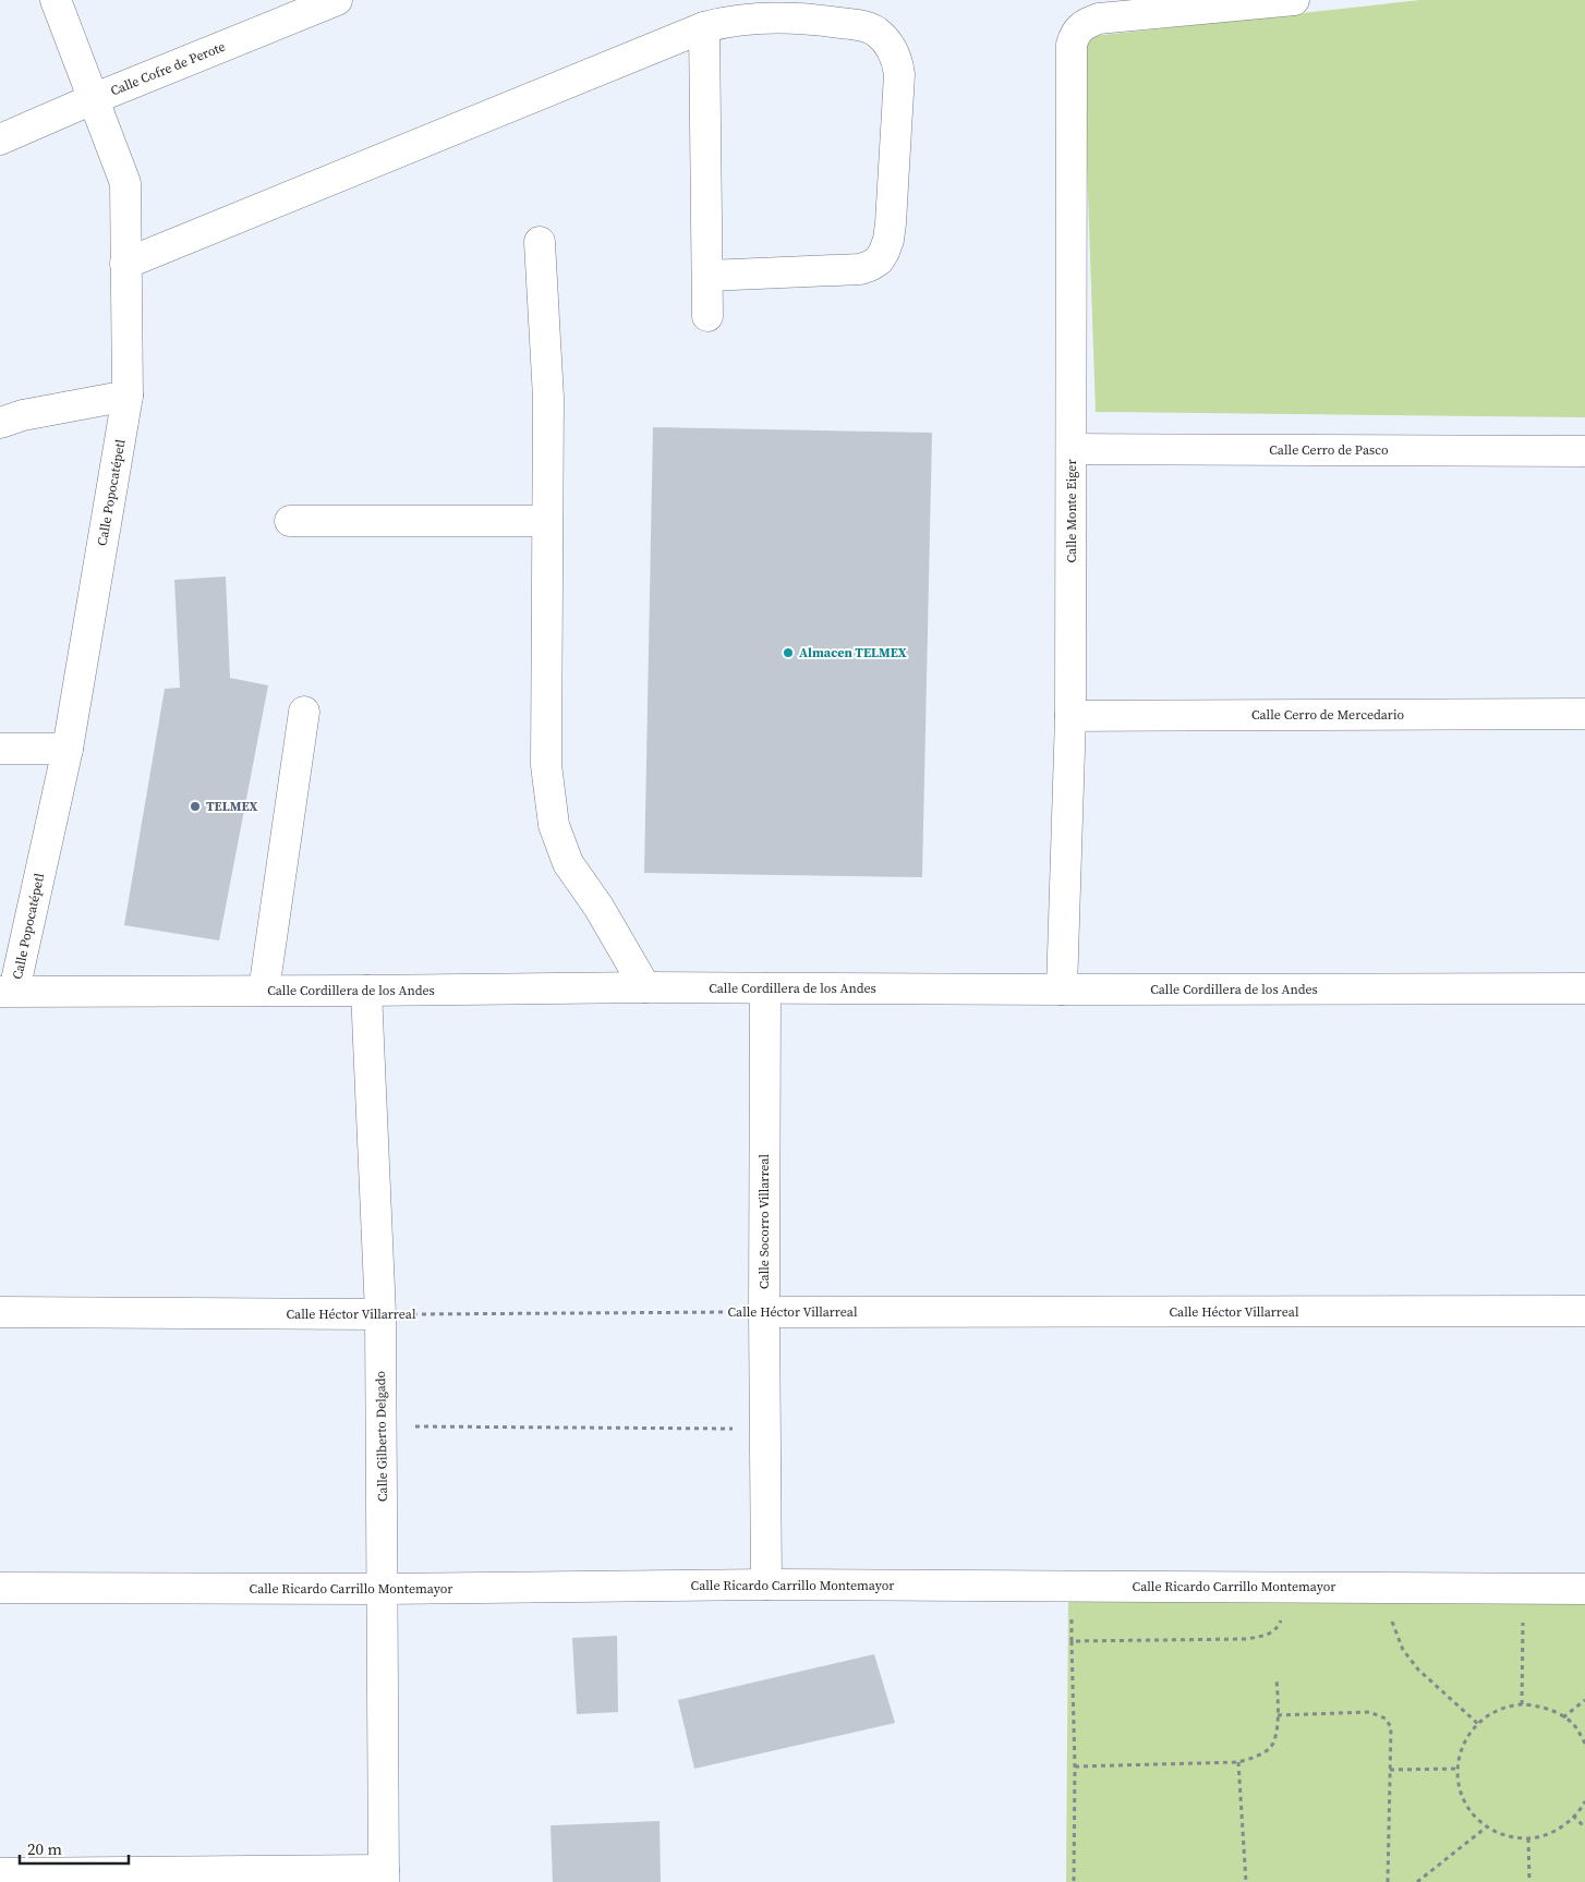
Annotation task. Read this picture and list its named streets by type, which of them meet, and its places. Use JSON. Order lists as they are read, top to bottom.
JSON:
{
  "streets": {
    "street": [
      "Calle Cofre de Perote",
      "Calle Cerro de Pasco",
      "Calle Popocatépetl",
      "Calle Monte Eiger",
      "Calle Cerro de Mercedario",
      "Calle Cordillera de los Andes",
      "Calle Socorro Villarreal",
      "Calle Héctor Villarreal",
      "Calle Gilberto Delgado",
      "Calle Ricardo Carrillo Montemayor"
    ]
  },
  "crossings": [
    ["Calle Cofre de Perote", "Calle Popocatépetl"],
    ["Calle Cerro de Pasco", "Calle Monte Eiger"],
    ["Calle Popocatépetl", "Calle Cordillera de los Andes"],
    ["Calle Monte Eiger", "Calle Cerro de Mercedario"],
    ["Calle Monte Eiger", "Calle Cordillera de los Andes"],
    ["Calle Cordillera de los Andes", "Calle Socorro Villarreal"],
    ["Calle Cordillera de los Andes", "Calle Gilberto Delgado"],
    ["Calle Socorro Villarreal", "Calle Héctor Villarreal"],
    ["Calle Socorro Villarreal", "Calle Ricardo Carrillo Montemayor"],
    ["Calle Héctor Villarreal", "Calle Gilberto Delgado"],
    ["Calle Gilberto Delgado", "Calle Ricardo Carrillo Montemayor"]
  ],
  "places": ["Almacen TELMEX", "TELMEX"],
  "scale_bar": "20 m"
}
